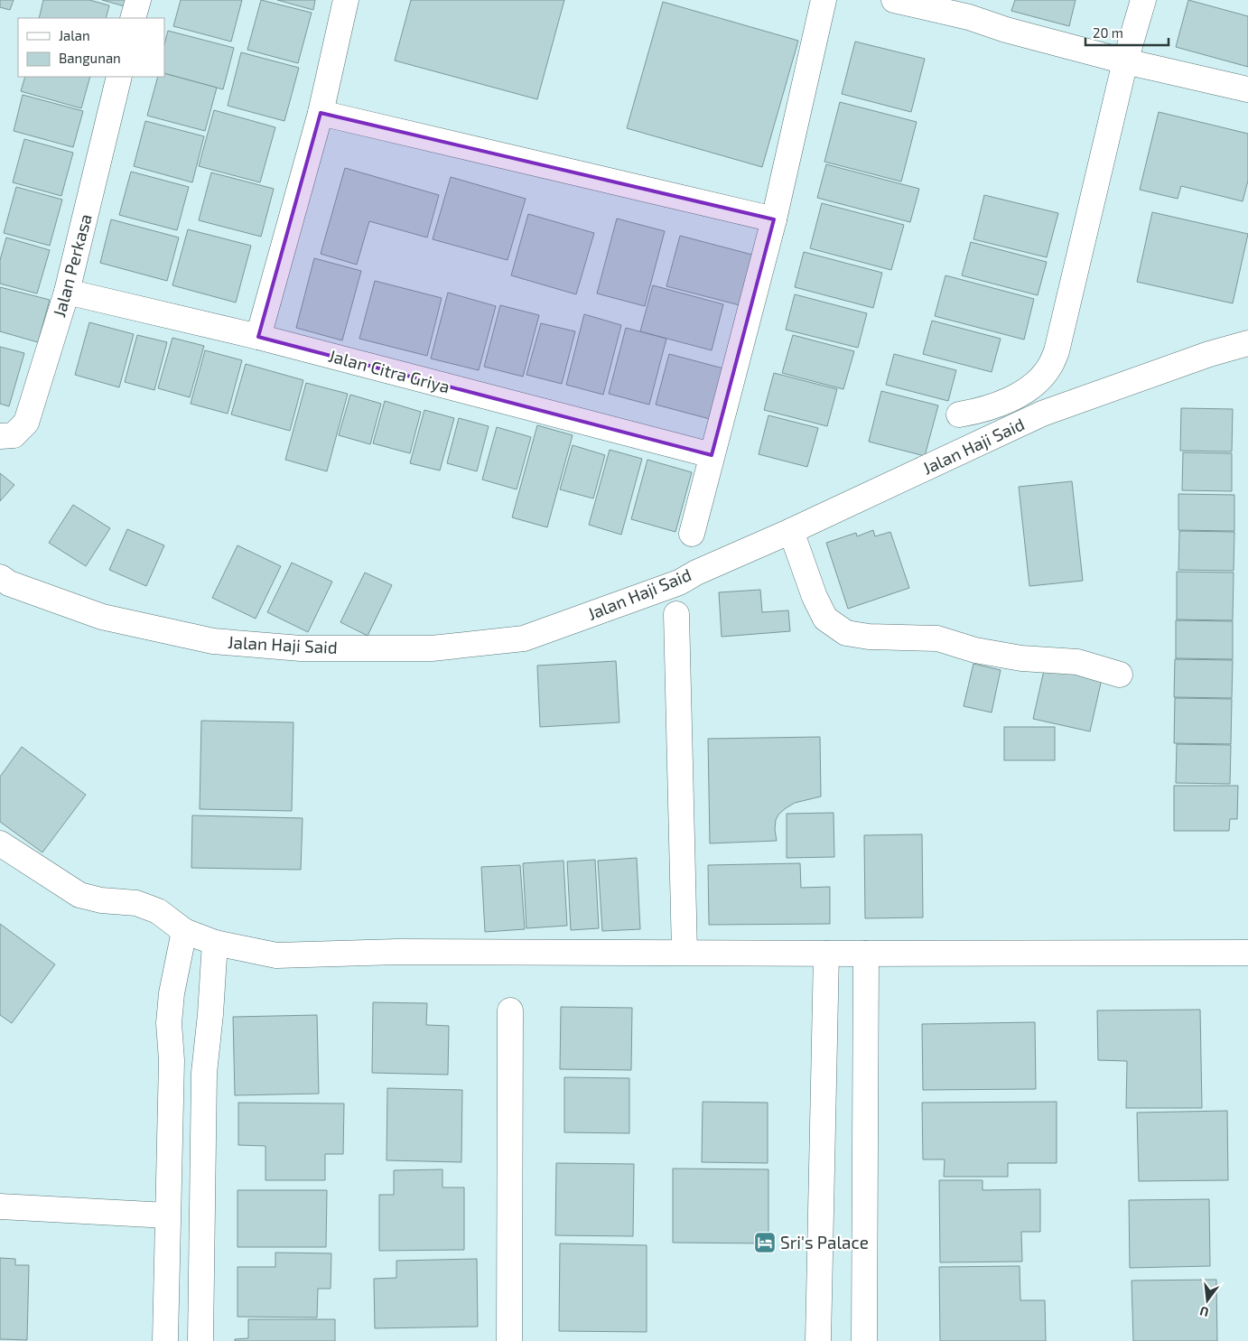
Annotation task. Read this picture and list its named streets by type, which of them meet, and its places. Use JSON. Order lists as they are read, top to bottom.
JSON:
{
  "streets": {
    "street": ["Jalan Perkasa", "Jalan Citra Griya", "Jalan Haji Said"]
  },
  "crossings": [
    ["Jalan Perkasa", "Jalan Citra Griya"]
  ],
  "places": {
    "hotel": ["Sri's Palace"]
  },
  "legend": ["Jalan", "Bangunan"],
  "scale_bar": "20 m",
  "north": "bottom"
}
